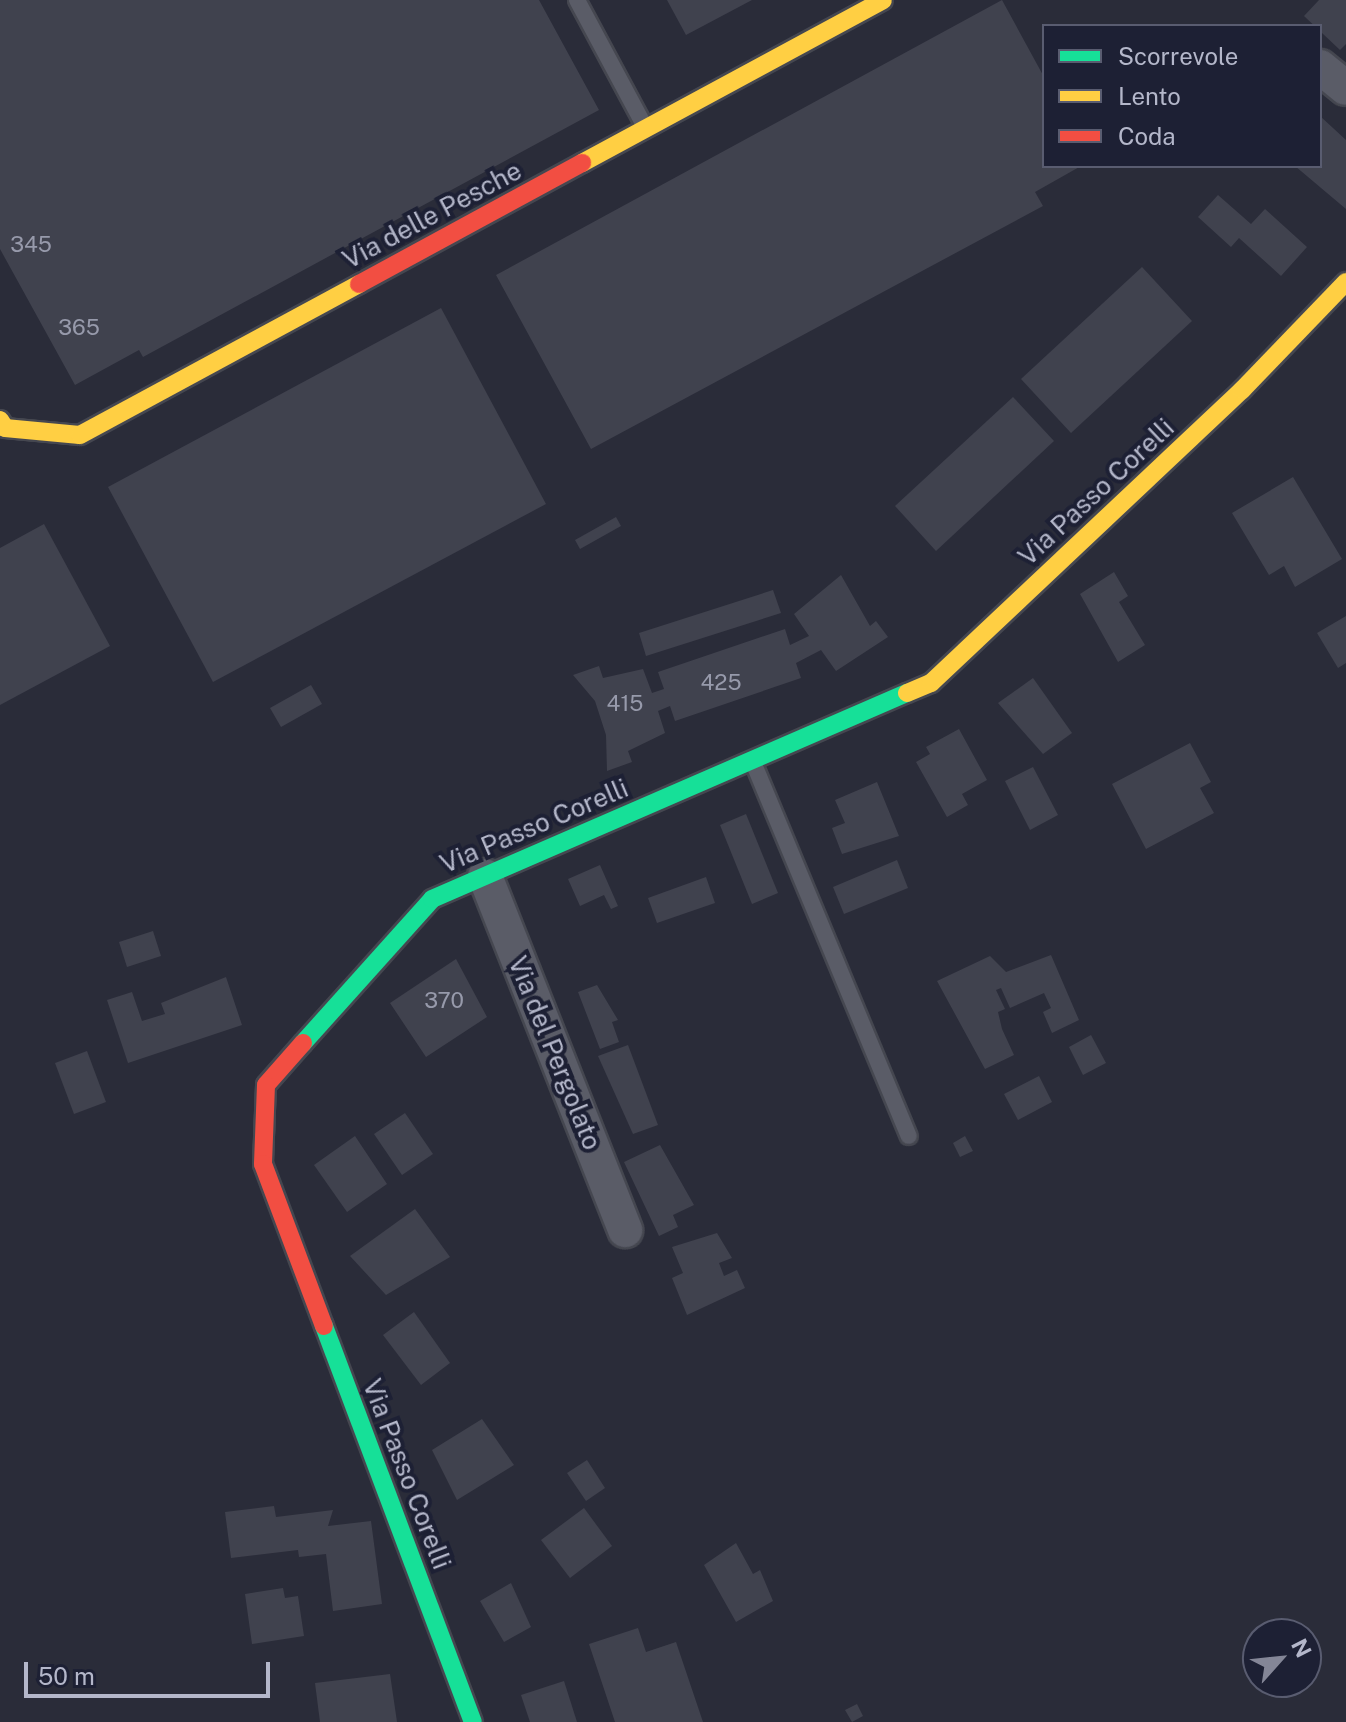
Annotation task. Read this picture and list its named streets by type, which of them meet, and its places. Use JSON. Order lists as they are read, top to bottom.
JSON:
{
  "streets": {
    "street": ["Via delle Pesche", "Via Passo Corelli", "Via del Pergolato"]
  },
  "crossings": [
    ["Via Passo Corelli", "Via del Pergolato"]
  ],
  "house_numbers": [
    "345",
    "365",
    "425",
    "415",
    "370"
  ],
  "legend": ["Scorrevole", "Lento", "Coda"],
  "scale_bar": "50 m",
  "north": "top right"
}
